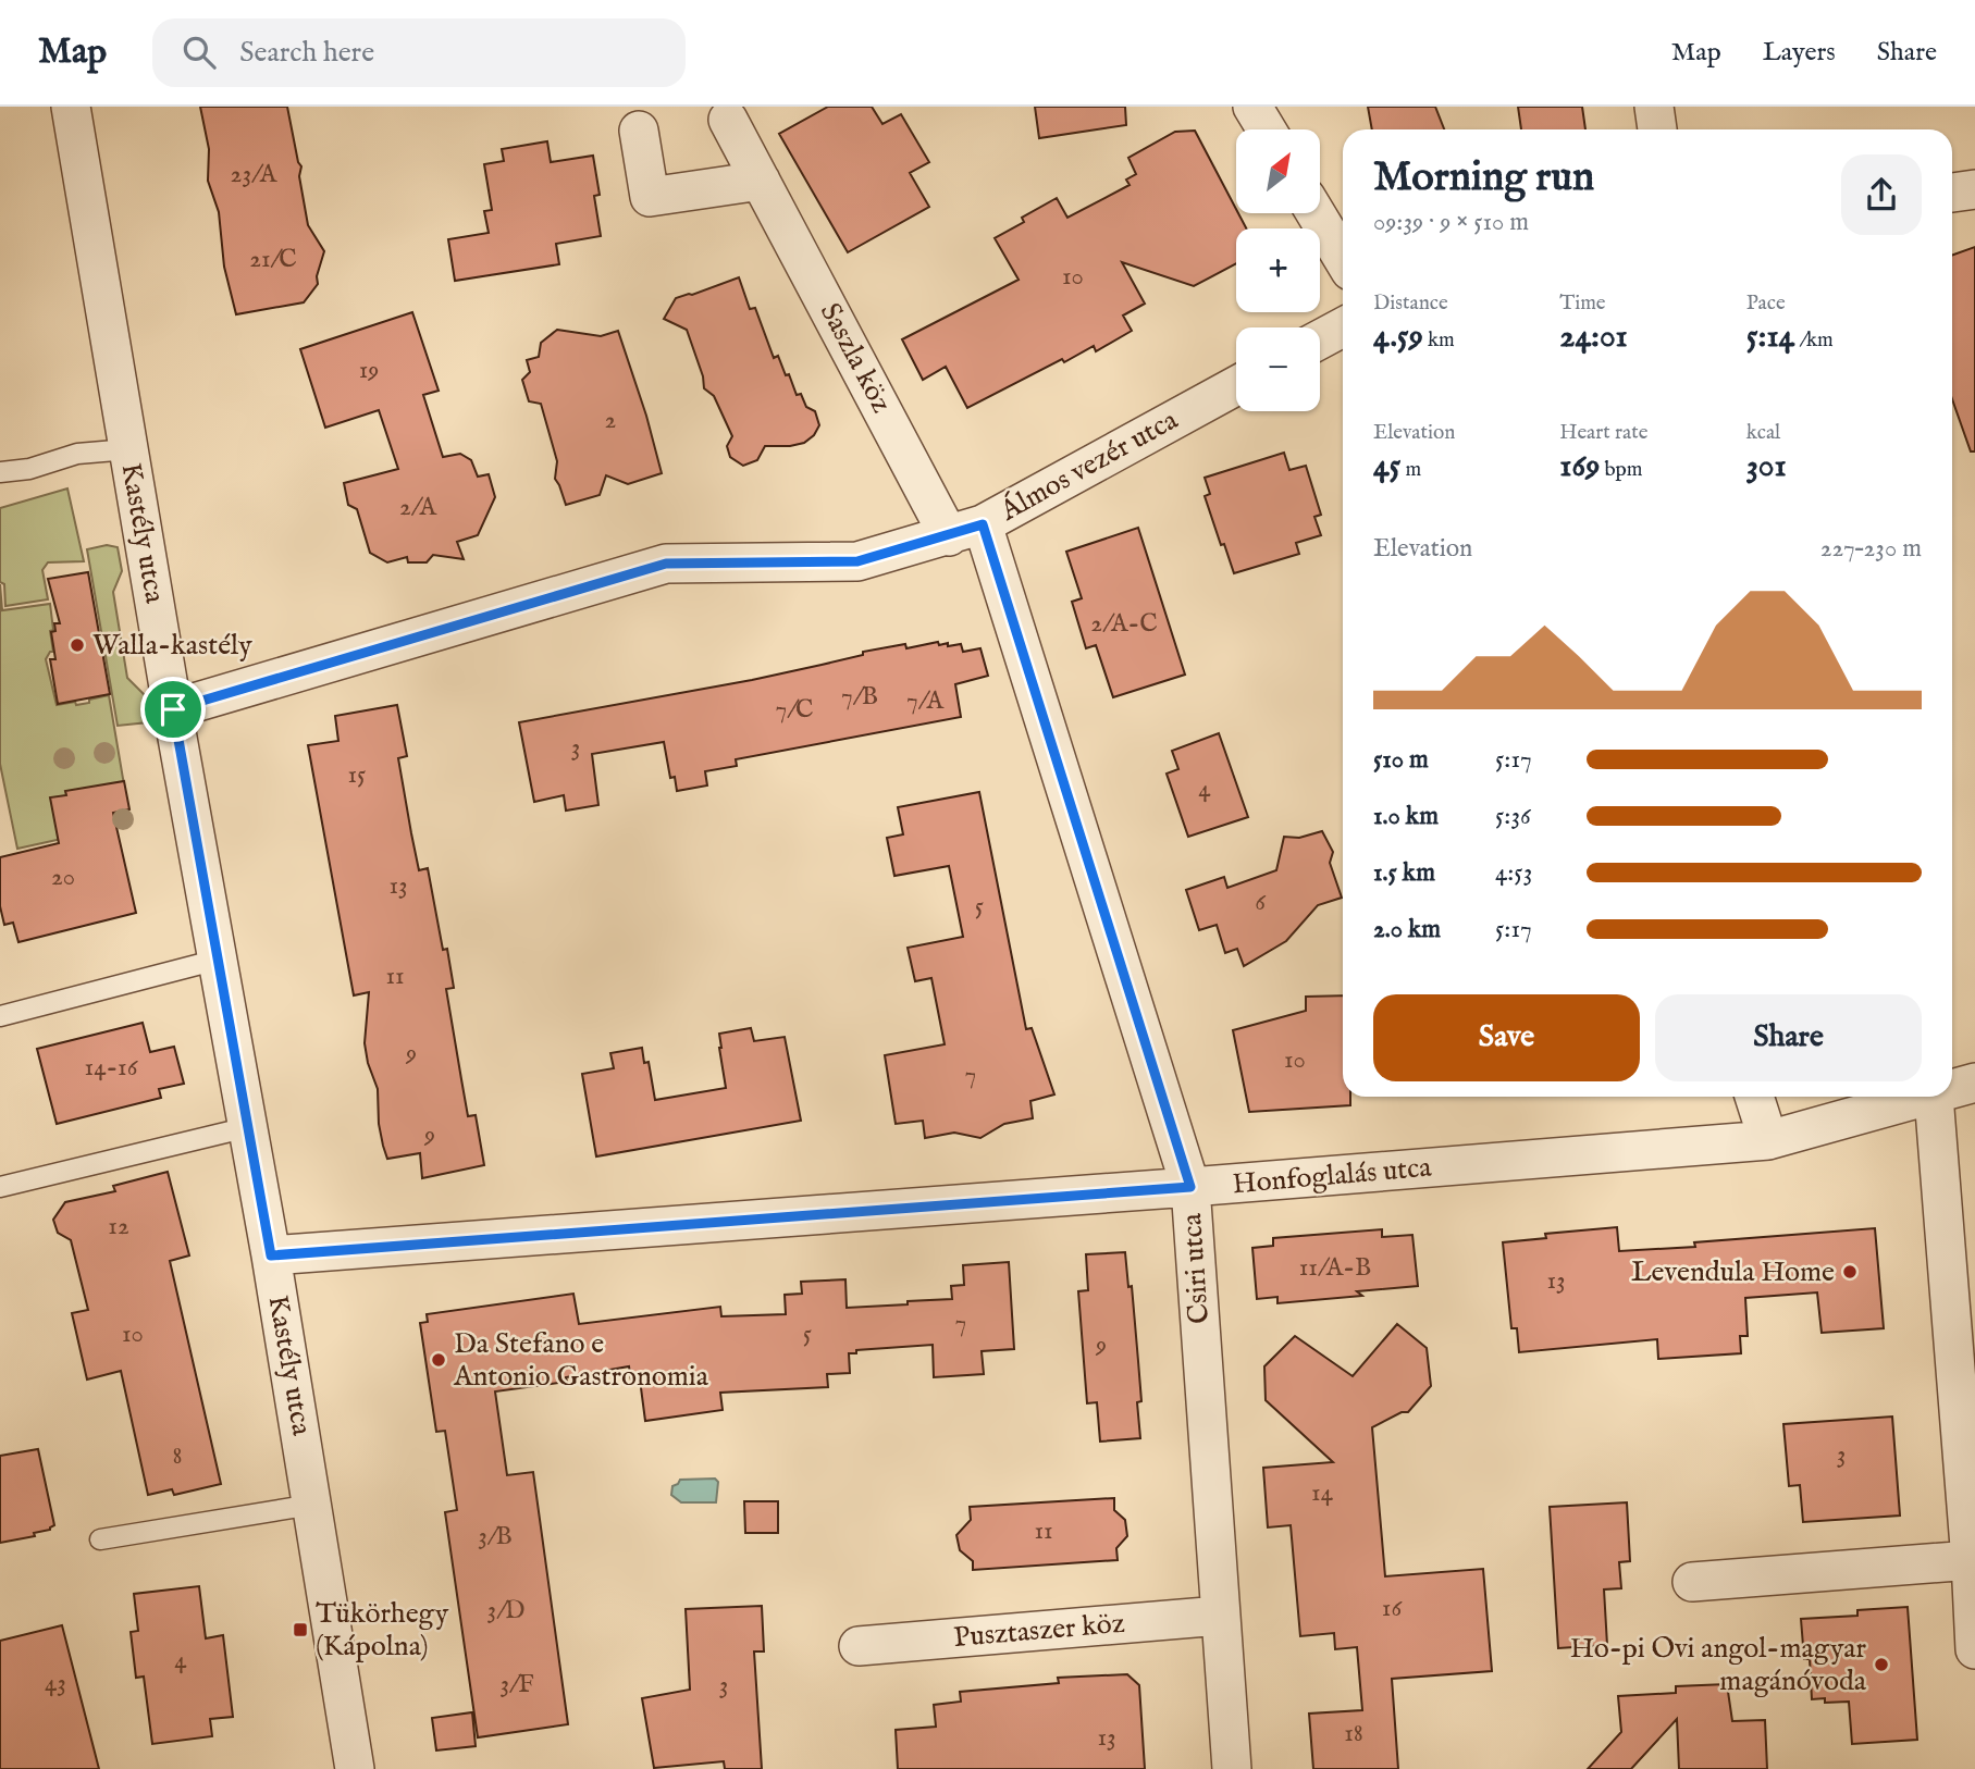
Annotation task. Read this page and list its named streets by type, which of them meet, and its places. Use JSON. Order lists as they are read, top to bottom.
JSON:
{
  "streets": {
    "street": [
      "Saszla köz",
      "Álmos vezér utca",
      "Kastély utca",
      "Honfoglalás utca",
      "Csiri utca",
      "Pusztaszer köz"
    ]
  },
  "crossings": [
    ["Saszla köz", "Álmos vezér utca"],
    ["Saszla köz", "Csiri utca"],
    ["Álmos vezér utca", "Kastély utca"],
    ["Álmos vezér utca", "Csiri utca"],
    ["Kastély utca", "Honfoglalás utca"],
    ["Honfoglalás utca", "Csiri utca"],
    ["Csiri utca", "Pusztaszer köz"]
  ],
  "places": {
    "other": [
      "Walla-kastély",
      "Levendula Home",
      "Da Stefano e Antonio Gastronomia",
      "Ho-pi Ovi angol-magyar magánóvoda"
    ],
    "transit": ["Tükörhegy (Kápolna)"]
  },
  "house_numbers": [
    "23/A",
    "21/C",
    "10",
    "19",
    "2",
    "2/A",
    "2/A-C",
    "7/B",
    "7/A",
    "7/C",
    "3",
    "15",
    "4",
    "20",
    "13",
    "6",
    "5",
    "11",
    "9",
    "10",
    "14-16",
    "7",
    "9",
    "12",
    "11/A-B",
    "13",
    "7",
    "10",
    "5",
    "9",
    "3",
    "8",
    "14",
    "11",
    "3/B",
    "16",
    "3/D",
    "4",
    "43",
    "3/F",
    "3",
    "18",
    "13"
  ],
  "north": "top right",
  "page": {
    "header": "Map",
    "search": "Search here",
    "nav": ["Map", "Layers", "Share"],
    "map_buttons": ["+", "−"],
    "heading": ["Morning run", "09:39 · 9 × 510 m"],
    "stats": [
      ["Distance", "4.59 km"],
      ["Time", "24:01"],
      ["Pace", "5:14 /km"],
      ["Elevation", "45 m"],
      ["Heart rate", "169 bpm"],
      ["kcal", "301"]
    ],
    "chart": ["Elevation", "227–230 m"],
    "list": [
      {
        "name": "510 m",
        "note": "5:17"
      },
      {
        "name": "1.0 km",
        "note": "5:36"
      },
      {
        "name": "1.5 km",
        "note": "4:53"
      },
      {
        "name": "2.0 km",
        "note": "5:17"
      }
    ],
    "buttons": ["Save", "Share"]
  }
}
